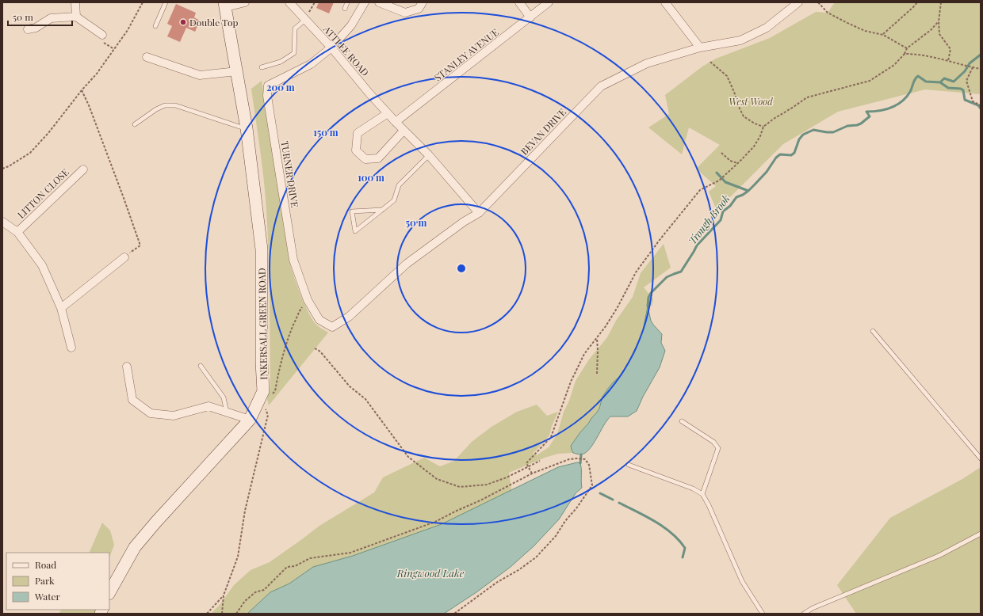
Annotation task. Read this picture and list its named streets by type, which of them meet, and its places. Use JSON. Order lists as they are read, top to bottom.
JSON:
{
  "streets": {
    "street": [
      "ATTLEE ROAD",
      "STANLEY AVENUE",
      "BEVAN DRIVE",
      "TURNER DRIVE",
      "LITTON CLOSE",
      "INKERSALL GREEN ROAD"
    ]
  },
  "crossings": [
    ["ATTLEE ROAD", "STANLEY AVENUE"],
    ["ATTLEE ROAD", "BEVAN DRIVE"],
    ["ATTLEE ROAD", "TURNER DRIVE"],
    ["BEVAN DRIVE", "TURNER DRIVE"]
  ],
  "water": ["Trough Brook", "Ringwood Lake"],
  "parks": ["West Wood"],
  "places": ["Double Top"],
  "legend": ["Road", "Park", "Water"],
  "scale_bar": "50 m",
  "rings": [
    "200 m",
    "150 m",
    "100 m",
    "50 m"
  ]
}
